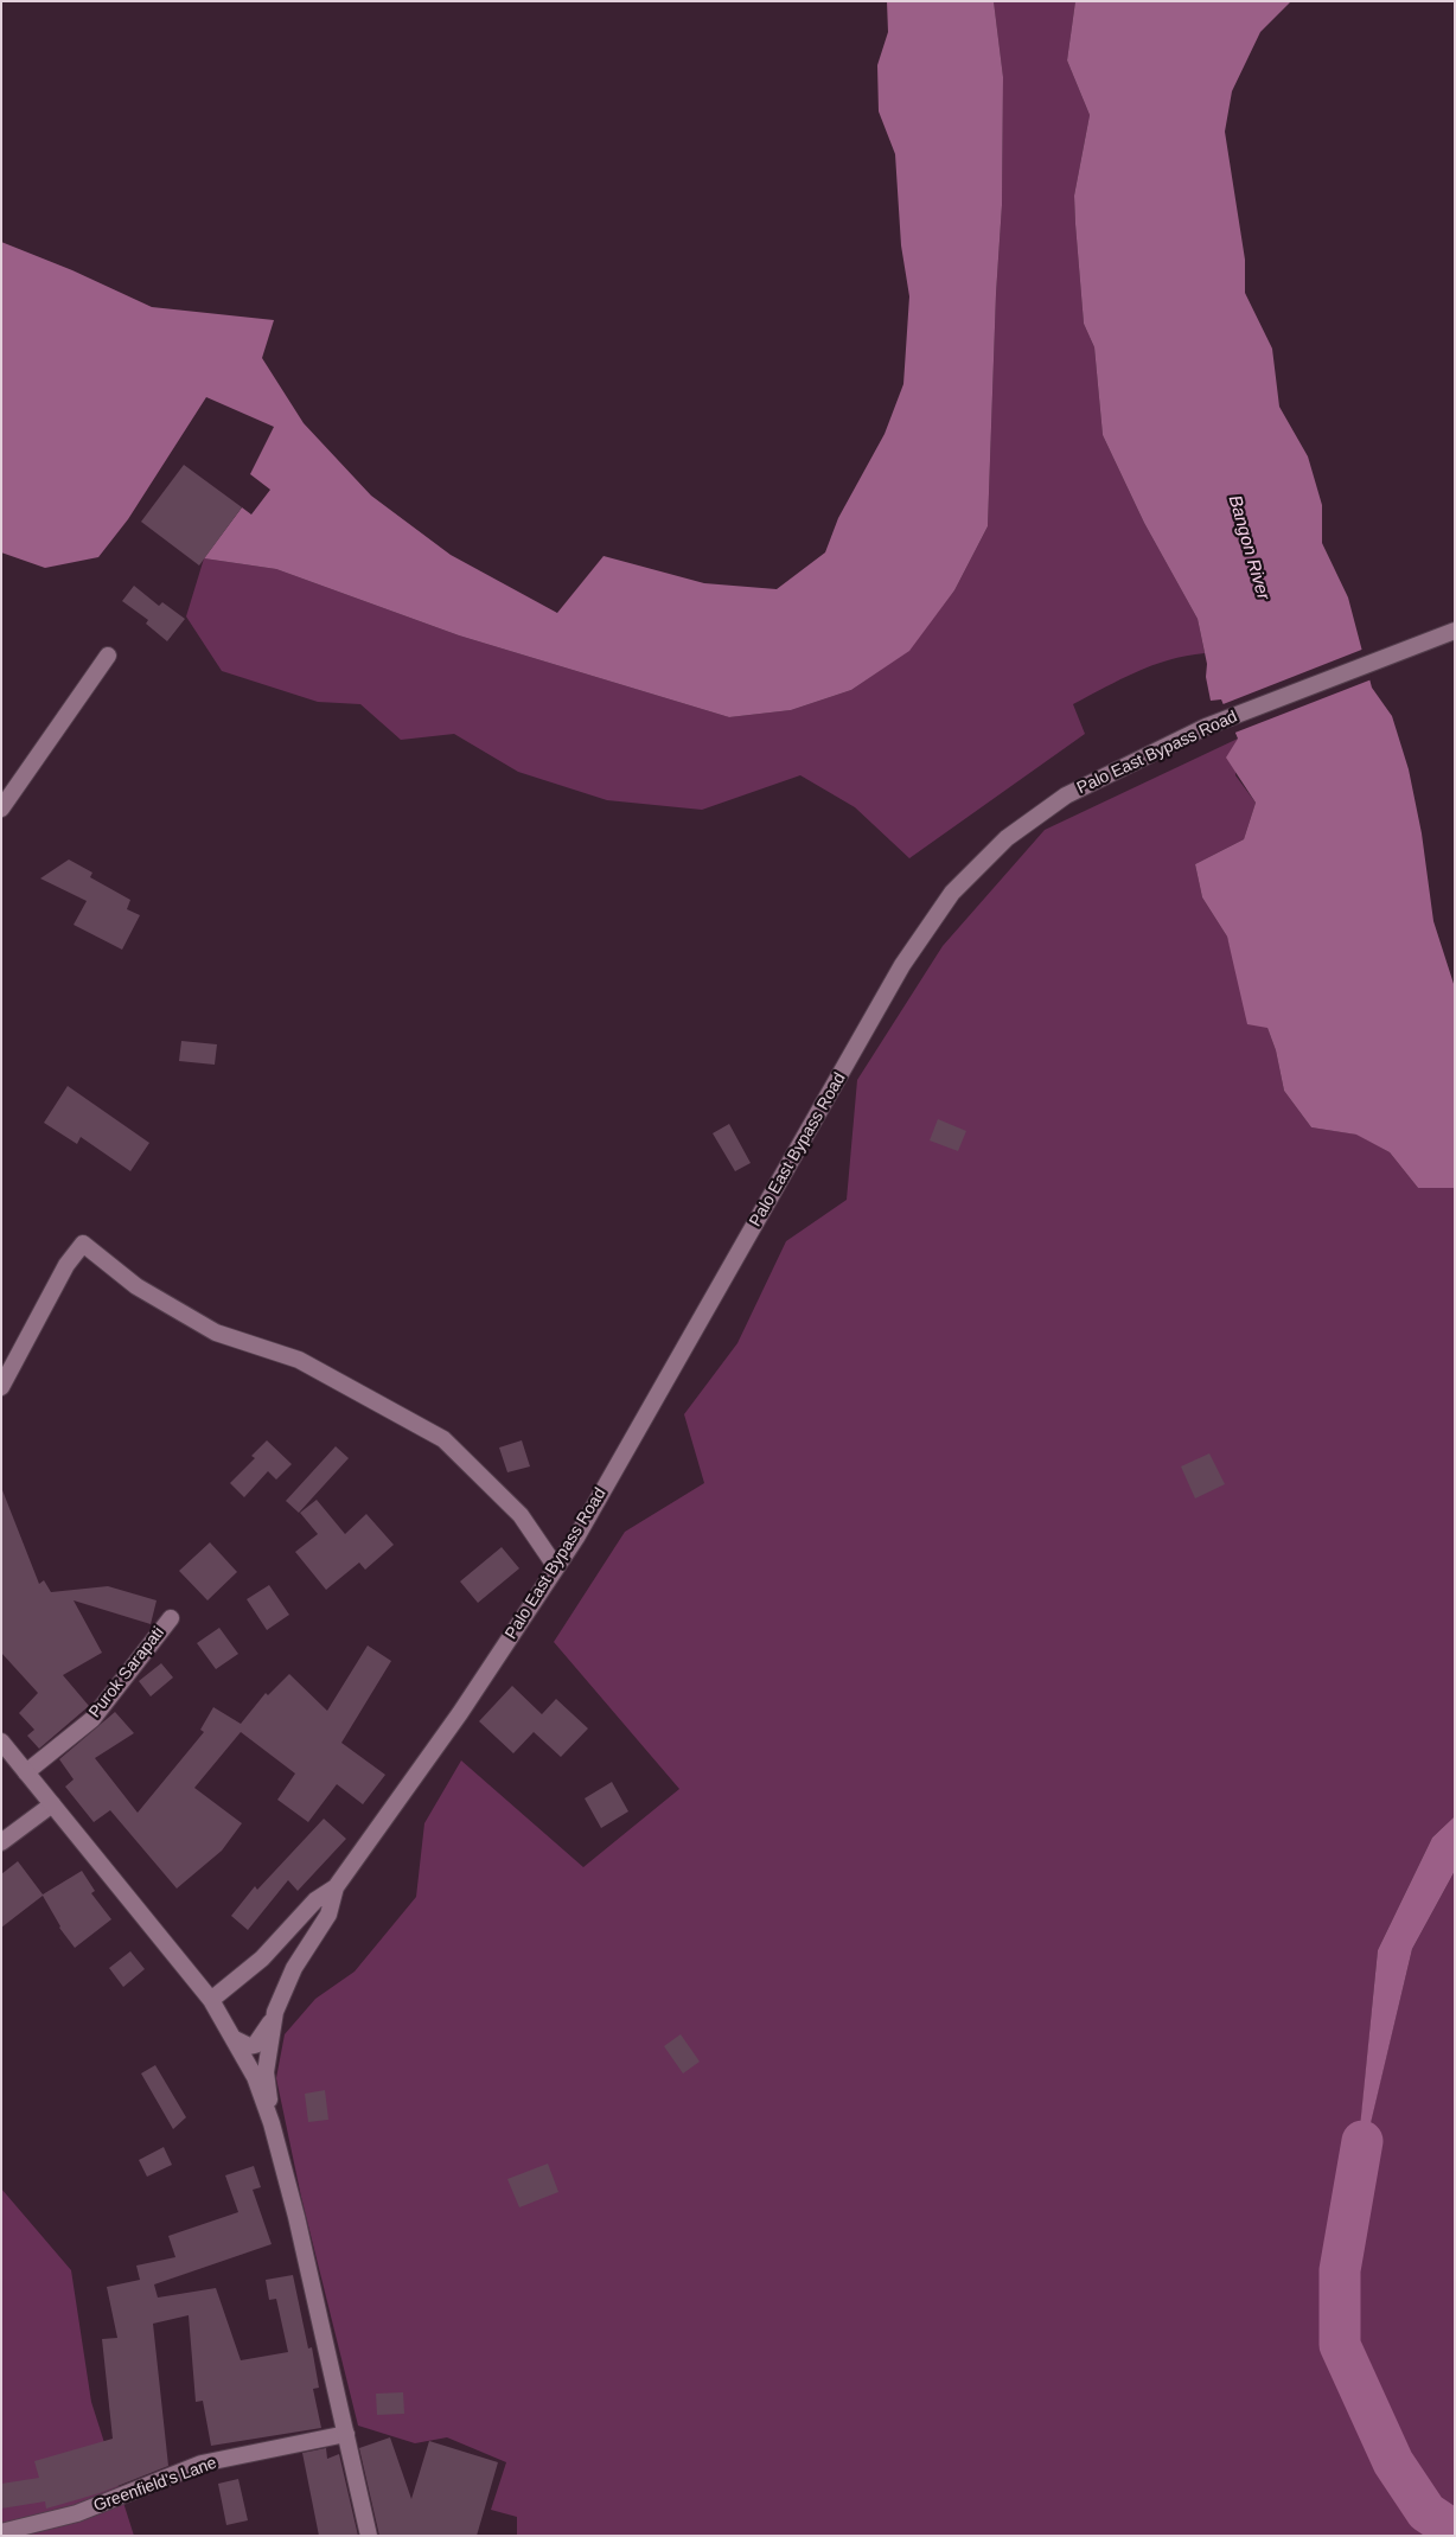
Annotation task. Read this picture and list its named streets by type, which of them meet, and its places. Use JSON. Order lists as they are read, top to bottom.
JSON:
{
  "streets": {
    "main road": ["Palo East Bypass Road", "Purok Sarapati", "Greenfield's Lane"]
  },
  "water": ["Bangon River"]
}
